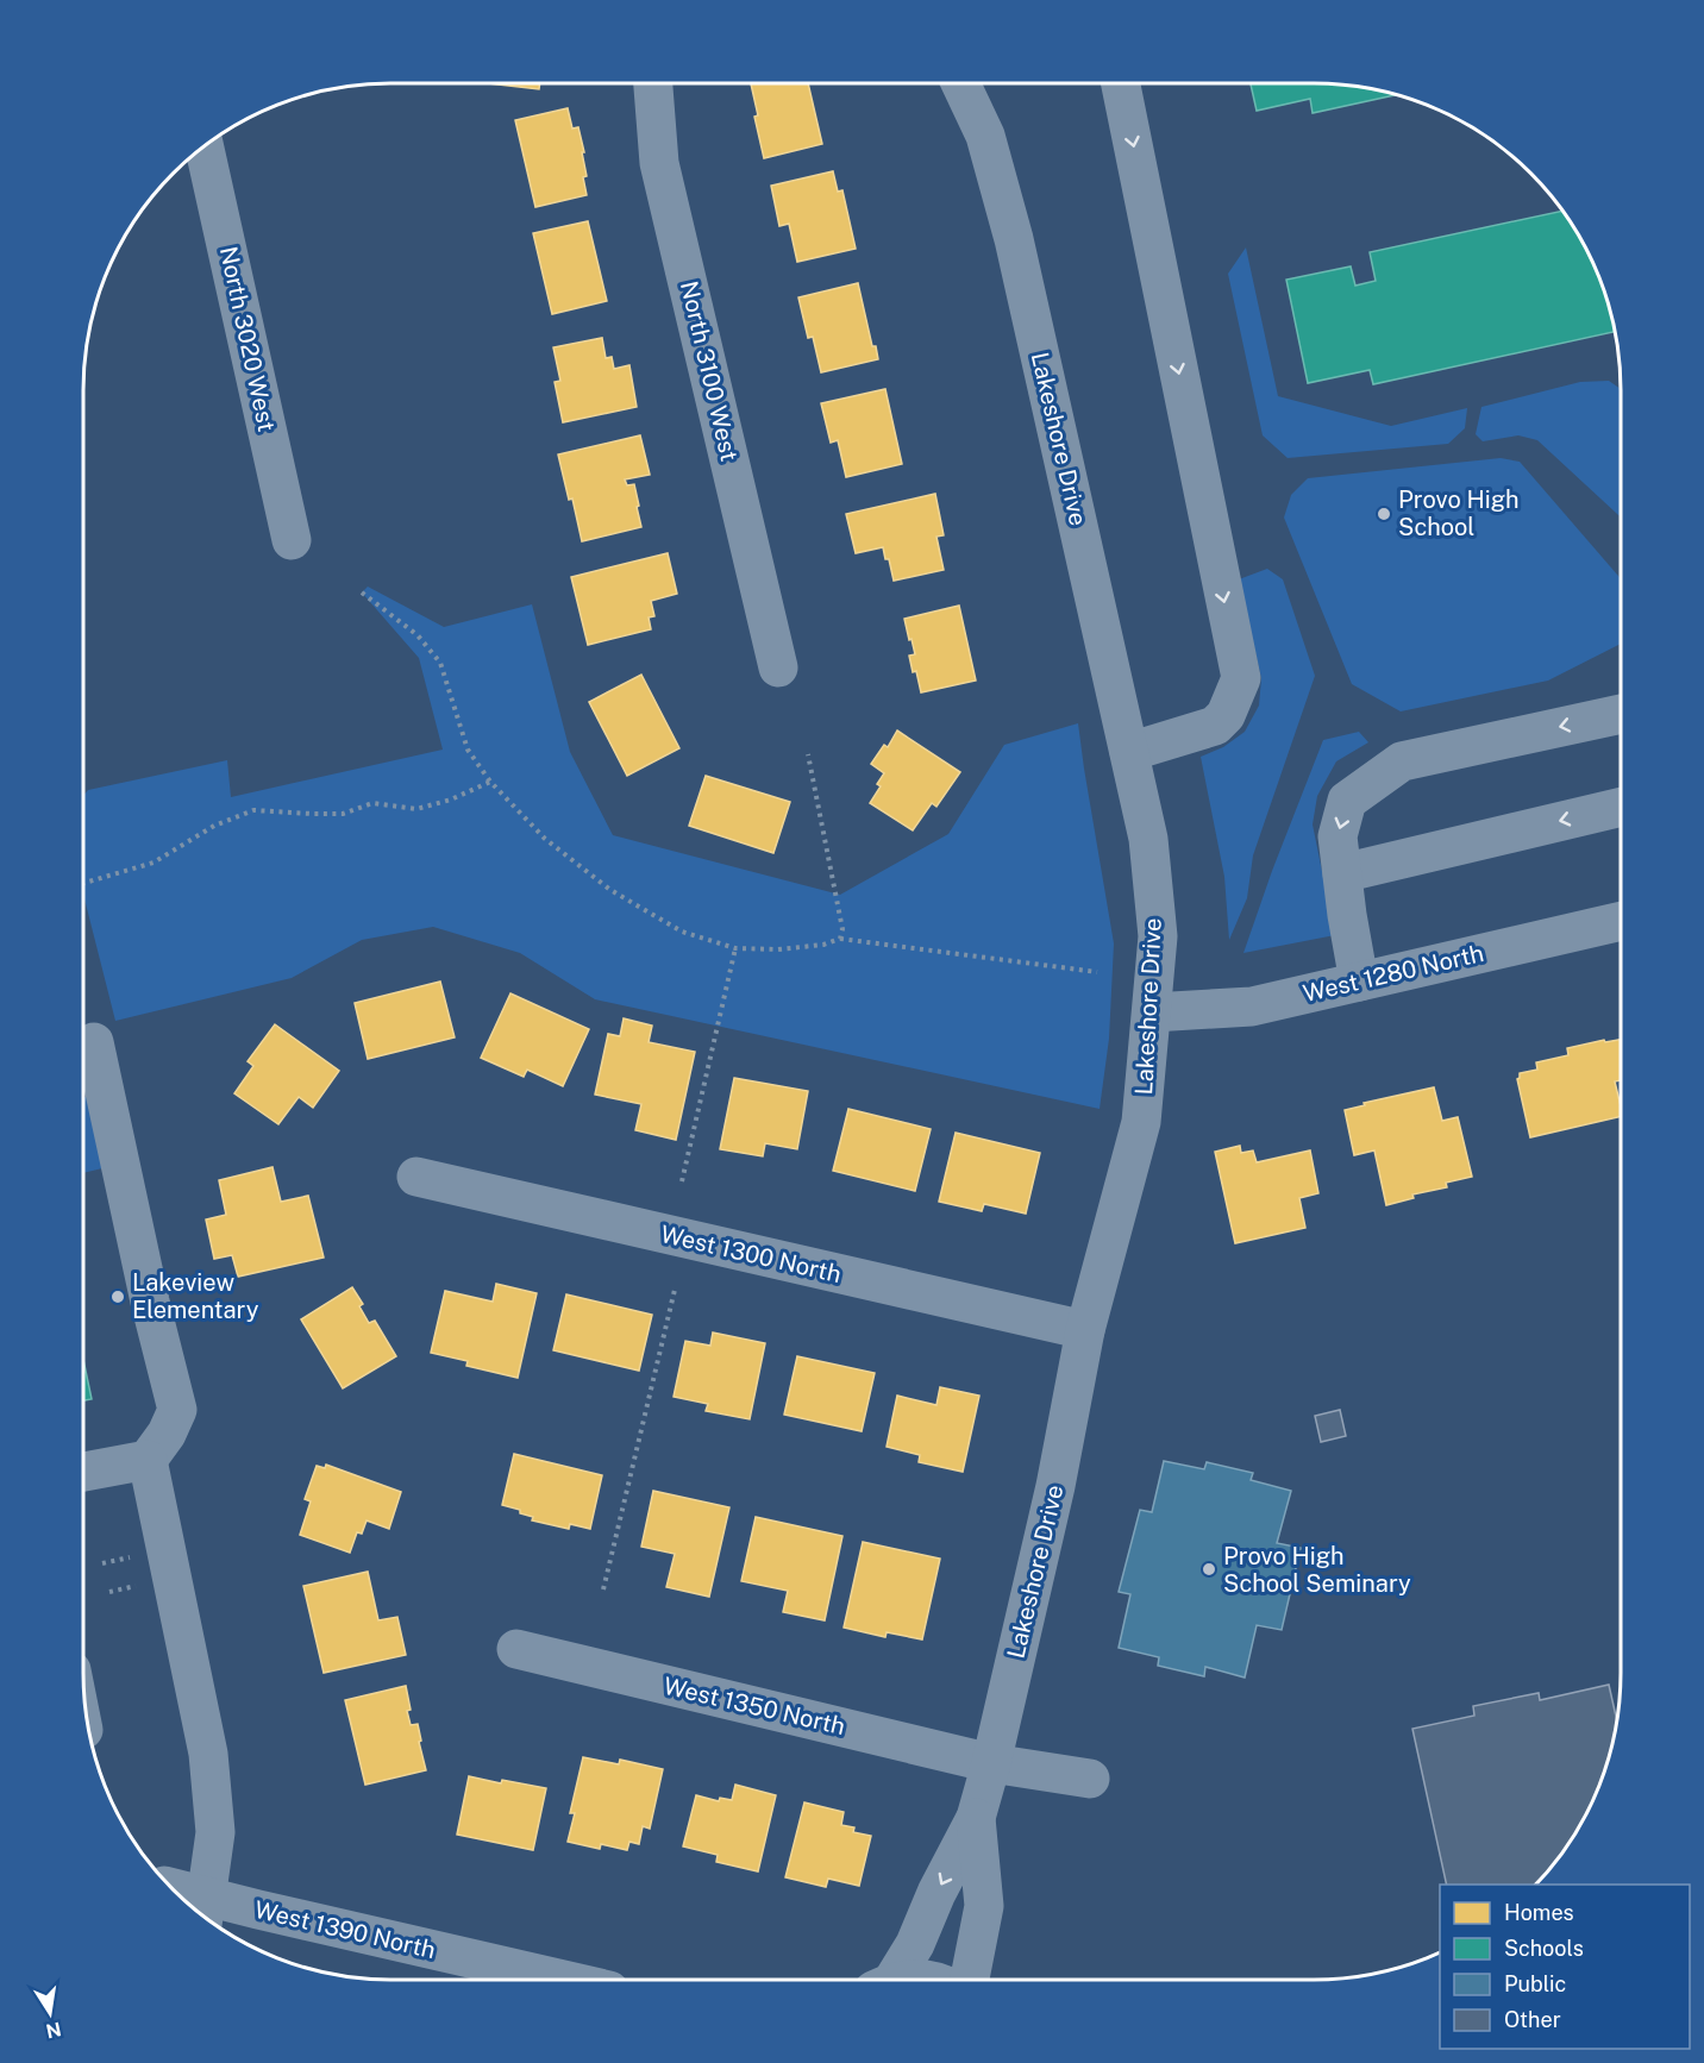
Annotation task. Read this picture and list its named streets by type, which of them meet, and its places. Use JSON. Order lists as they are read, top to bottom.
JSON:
{
  "streets": {
    "street": [
      "North 3020 West",
      "North 3100 West",
      "Lakeshore Drive",
      "West 1280 North",
      "West 1300 North",
      "West 1350 North",
      "West 1390 North"
    ]
  },
  "crossings": [
    ["Lakeshore Drive", "West 1280 North"],
    ["Lakeshore Drive", "West 1300 North"],
    ["Lakeshore Drive", "West 1350 North"]
  ],
  "places": ["Provo High School", "Lakeview Elementary", "Provo High School Seminary"],
  "legend": [
    "Homes",
    "Schools",
    "Public",
    "Other"
  ],
  "north": "bottom"
}
